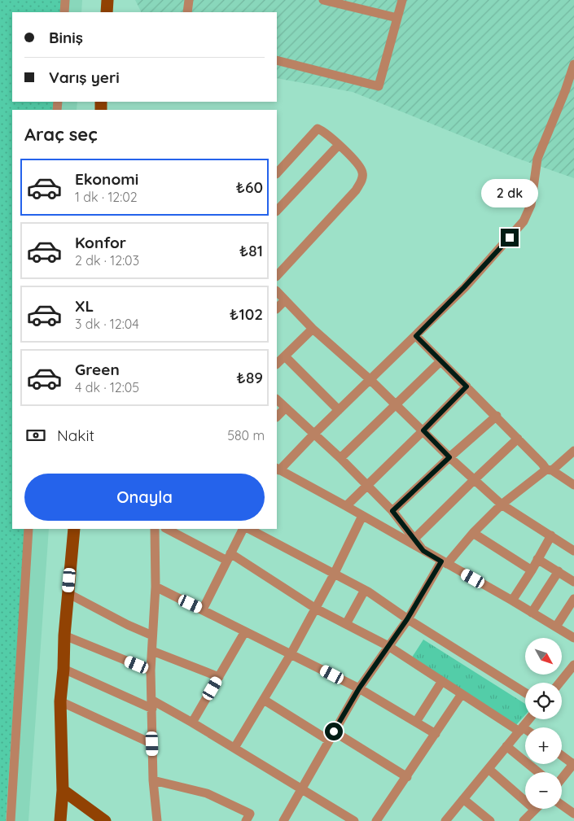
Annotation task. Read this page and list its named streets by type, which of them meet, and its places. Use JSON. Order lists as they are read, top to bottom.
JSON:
{
  "north": "bottom right",
  "page": {
    "banner": ["Biniş", "Varış yeri"],
    "heading": "Araç seç",
    "list": [
      {
        "name": "Ekonomi",
        "note": "1 dk · 12:02",
        "value": "₺60"
      },
      {
        "name": "Konfor",
        "note": "2 dk · 12:03",
        "value": "₺81"
      },
      {
        "name": "XL",
        "note": "3 dk · 12:04",
        "value": "₺102"
      },
      {
        "name": "Green",
        "note": "4 dk · 12:05",
        "value": "₺89"
      }
    ],
    "bubble": "2 dk",
    "pay": ["Nakit", "580 m"],
    "buttons": "Onayla",
    "map_buttons": ["+", "−"]
  }
}
